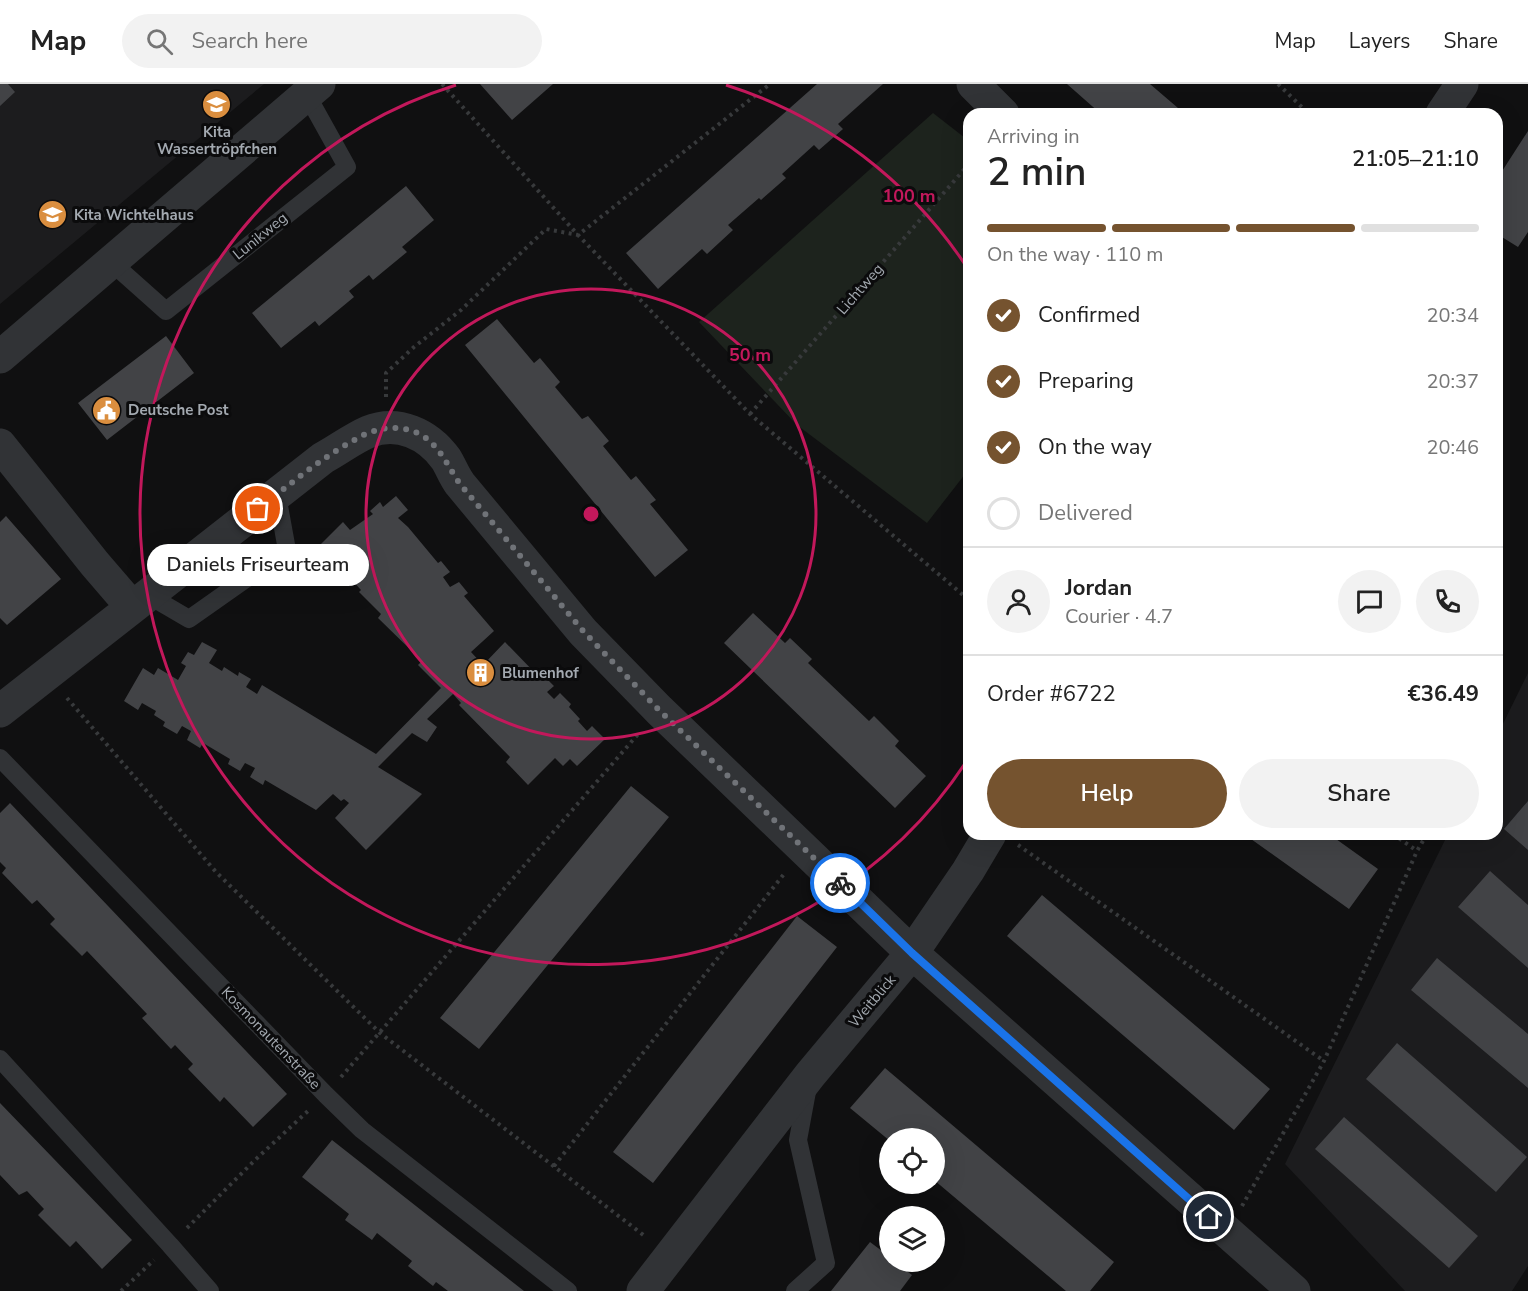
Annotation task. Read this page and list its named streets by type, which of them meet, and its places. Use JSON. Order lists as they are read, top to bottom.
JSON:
{
  "streets": {
    "street": ["Lunikweg", "Weitblick"],
    "lane": ["Kosmonautenstraße"],
    "path": ["Lichtweg"]
  },
  "places": {
    "school or university": ["Kita Wassertröpfchen", "Kita Wichtelhaus"],
    "public building": ["Deutsche Post"],
    "other": ["Daniels Friseurteam"],
    "building": ["Blumenhof"]
  },
  "page": {
    "header": "Map",
    "search": "Search here",
    "nav": ["Map", "Layers", "Share"],
    "heading": ["2 min", "Arriving in", "21:05–21:10"],
    "panel": [
      "Jordan",
      "Courier · 4.7",
      "Order #6722",
      "€36.49"
    ],
    "bar": "On the way · 110 m",
    "list": [
      ["Confirmed", "20:34"],
      ["Preparing", "20:37"],
      ["On the way", "20:46"],
      "Delivered"
    ],
    "bubble": "Daniels Friseurteam",
    "buttons": ["Help", "Share"]
  },
  "rings": ["100 m", "50 m"]
}
